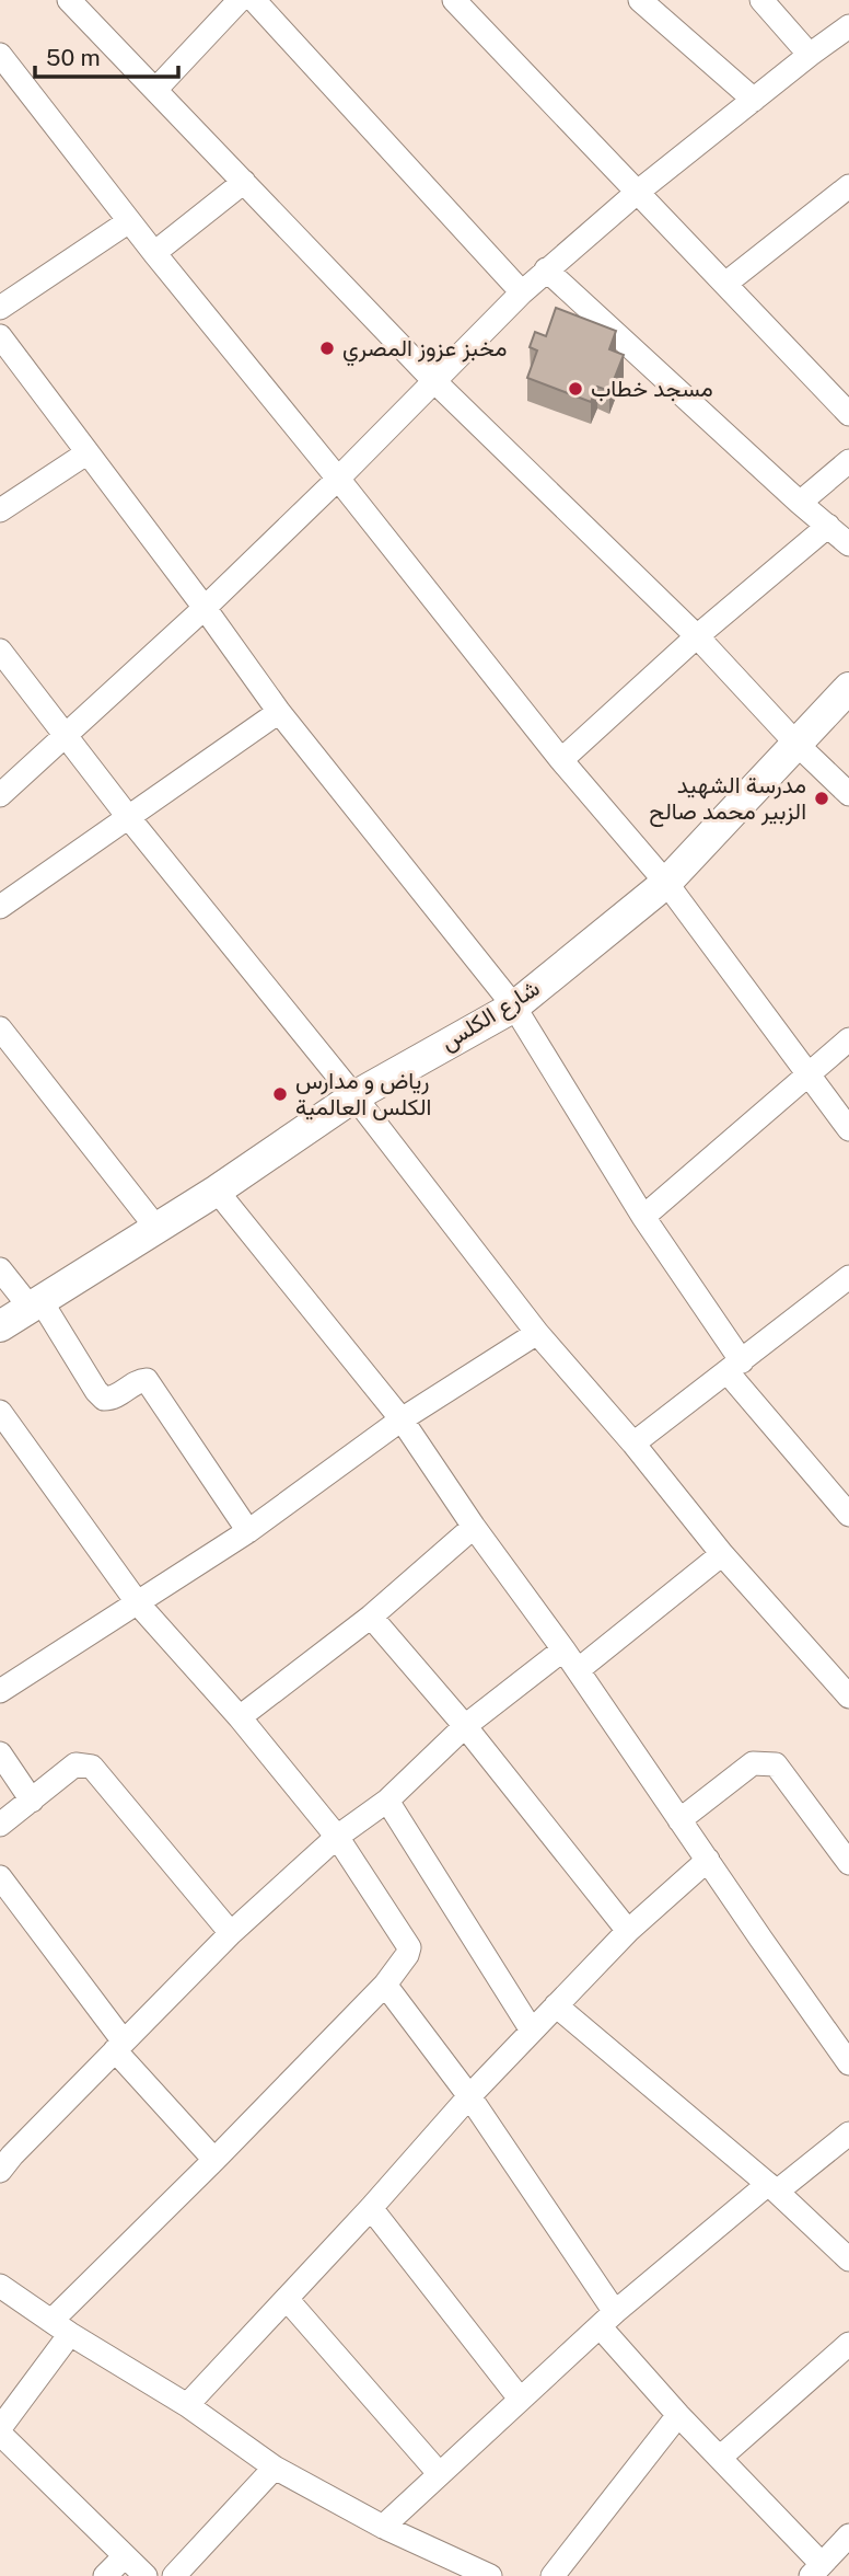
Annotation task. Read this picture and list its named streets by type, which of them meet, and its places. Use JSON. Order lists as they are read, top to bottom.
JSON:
{
  "streets": {
    "street": ["شارع الكلس"]
  },
  "places": [
    "مخبز عزوز المصري",
    "مسجد خطاب",
    "مدرسة الشهيد الزبير محمد صالح",
    "رياض و مدارس الكلس العالمية"
  ],
  "scale_bar": "50 m"
}
